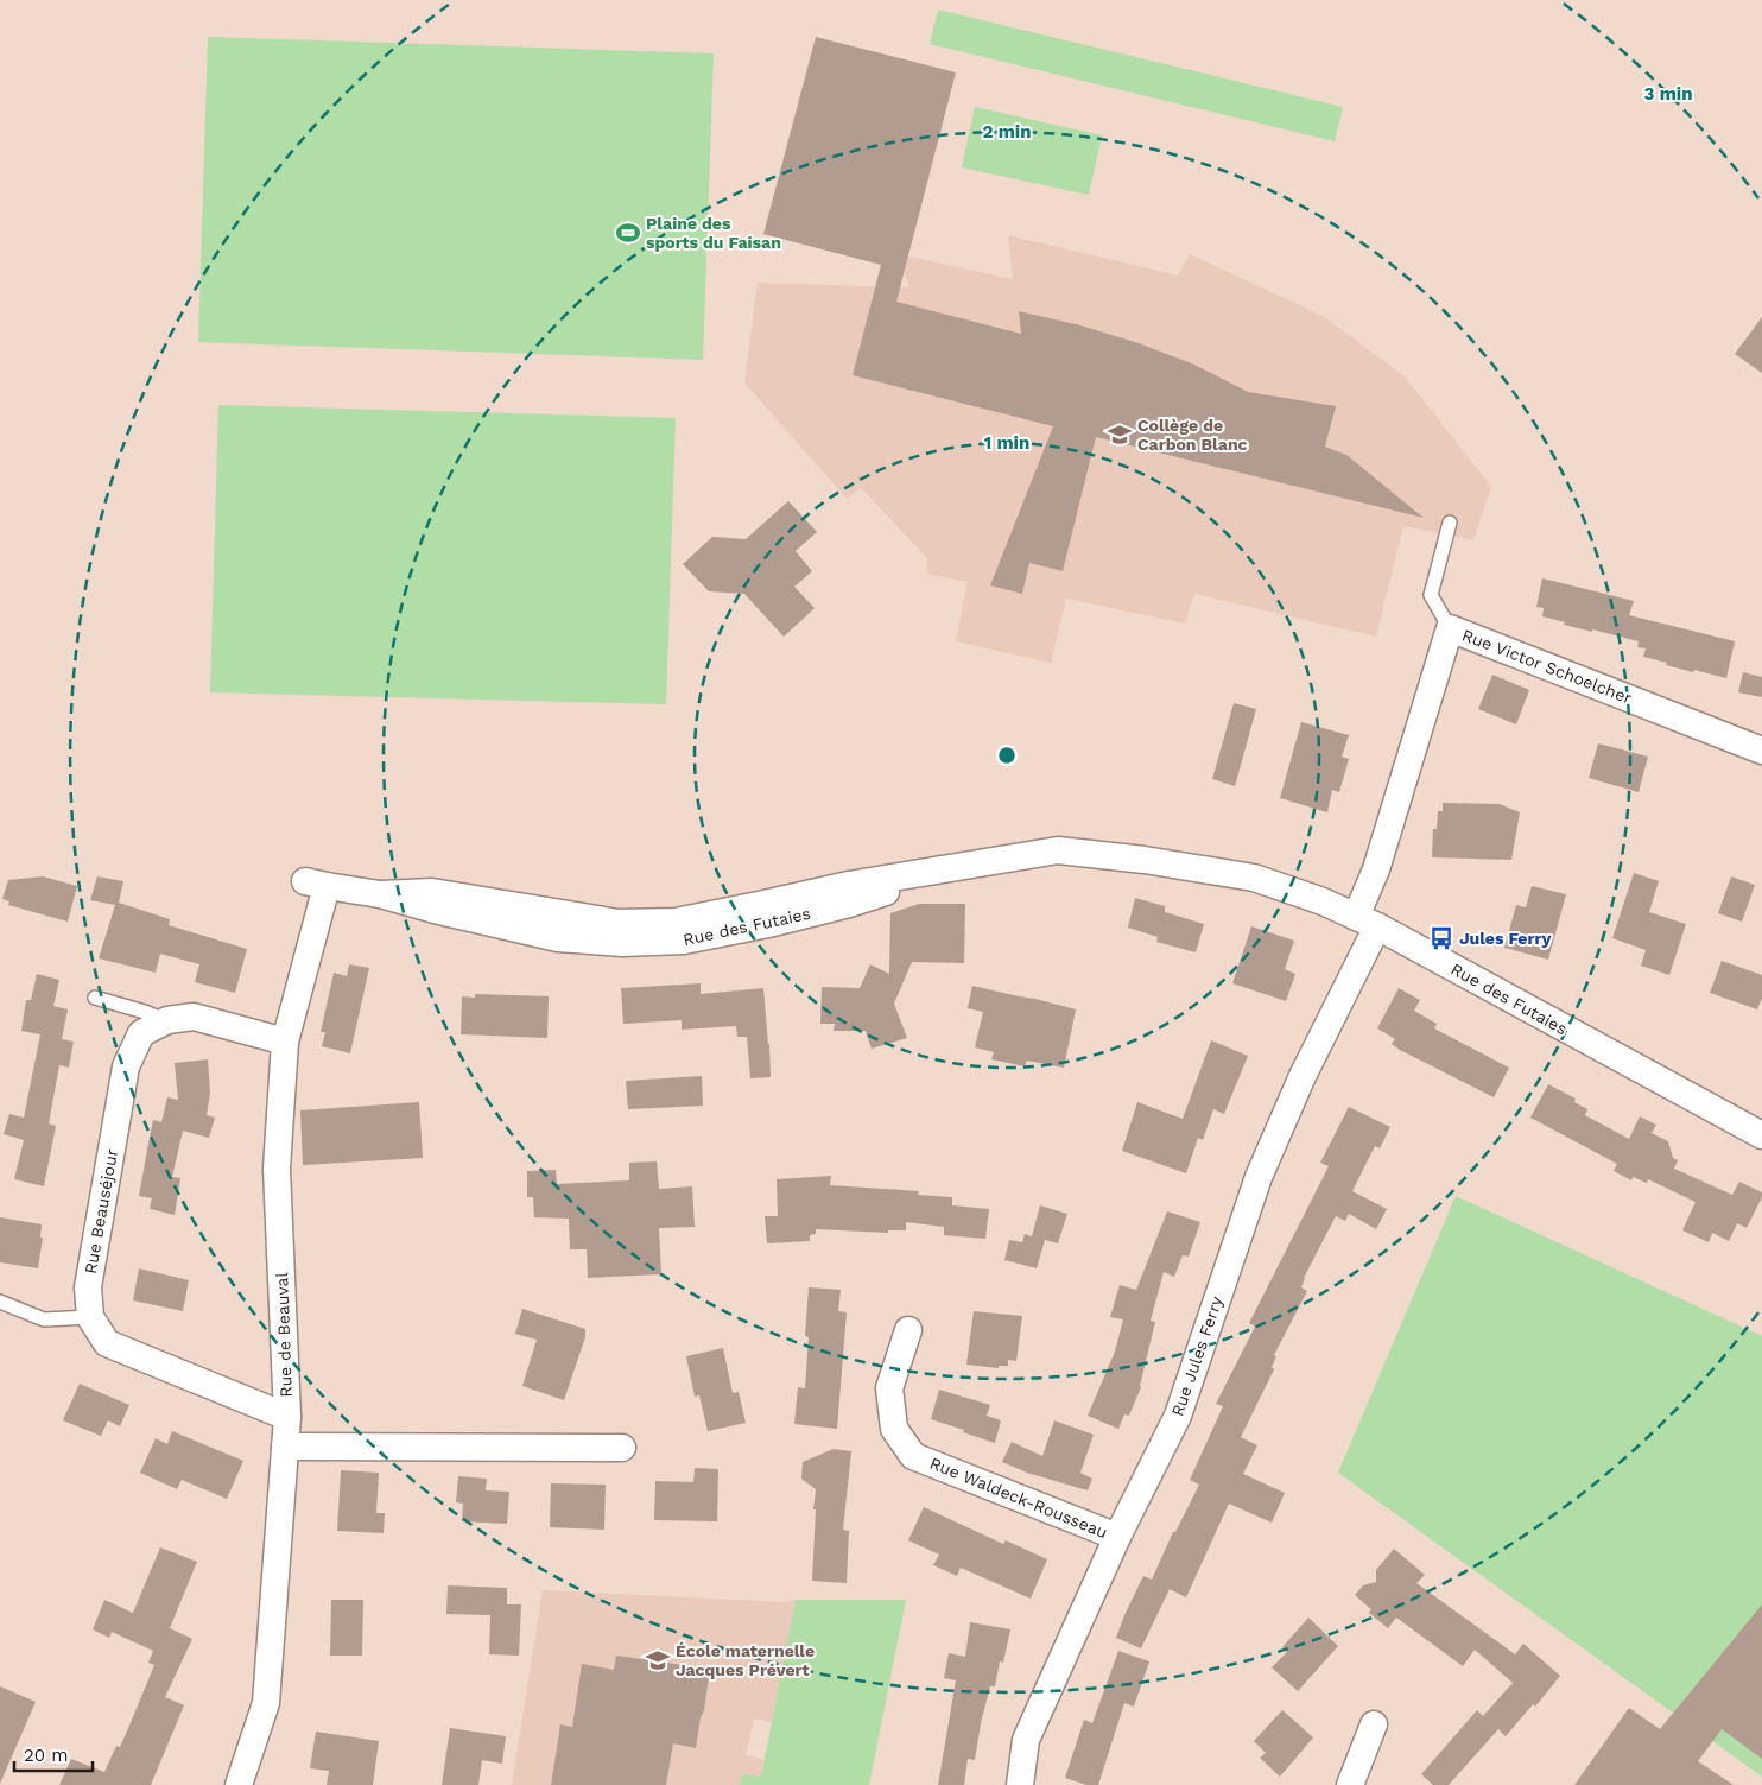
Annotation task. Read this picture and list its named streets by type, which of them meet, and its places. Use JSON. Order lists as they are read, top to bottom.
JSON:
{
  "streets": {
    "street": [
      "Rue Victor Schoelcher",
      "Rue des Futaies",
      "Rue Beauséjour",
      "Rue de Beauval",
      "Rue Jules Ferry",
      "Rue Waldeck-Rousseau"
    ]
  },
  "crossings": [
    ["Rue Victor Schoelcher", "Rue des Futaies"],
    ["Rue Victor Schoelcher", "Rue Jules Ferry"],
    ["Rue des Futaies", "Rue de Beauval"],
    ["Rue des Futaies", "Rue Jules Ferry"],
    ["Rue Beauséjour", "Rue de Beauval"],
    ["Rue Jules Ferry", "Rue Waldeck-Rousseau"]
  ],
  "places": {
    "sports": ["Plaine des sports du Faisan"],
    "school or university": ["Collège de Carbon Blanc", "École maternelle Jacques Prévert"],
    "bus stop": ["Jules Ferry"]
  },
  "scale_bar": "20 m",
  "rings": ["3 min", "2 min", "1 min"]
}
